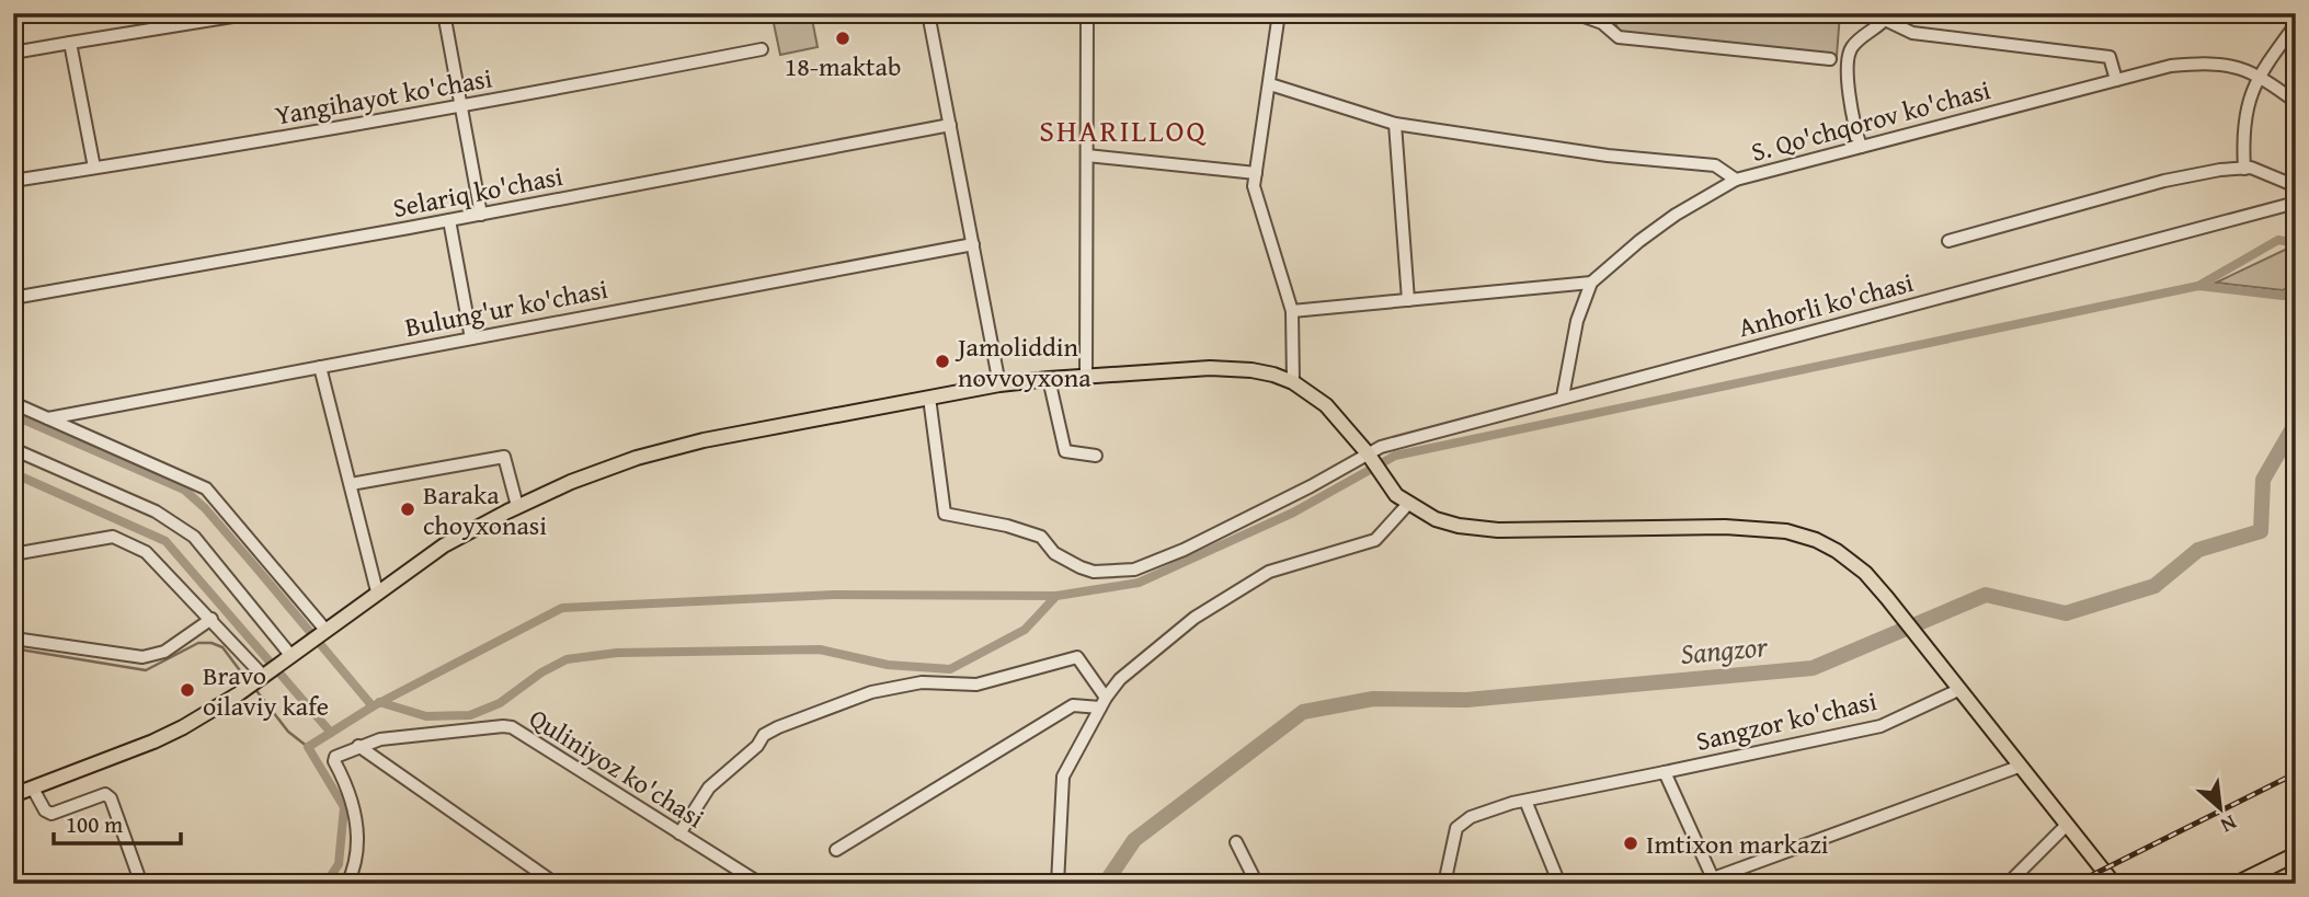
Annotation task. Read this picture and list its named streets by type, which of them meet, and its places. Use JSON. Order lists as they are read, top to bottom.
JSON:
{
  "streets": {
    "street": [
      "Yangihayot ko'chasi",
      "S. Qo'chqorov ko'chasi",
      "Selariq ko'chasi",
      "Anhorli ko'chasi",
      "Bulung'ur ko'chasi",
      "Sangzor ko'chasi",
      "Quliniyoz ko'chasi"
    ]
  },
  "districts": ["SHARILLOQ"],
  "water": ["Sangzor"],
  "places": [
    "18-maktab",
    "Jamoliddin novvoyxona",
    "Baraka choyxonasi",
    "Bravo oilaviy kafe",
    "Imtixon markazi"
  ],
  "scale_bar": "100 m",
  "north": "bottom right"
}
